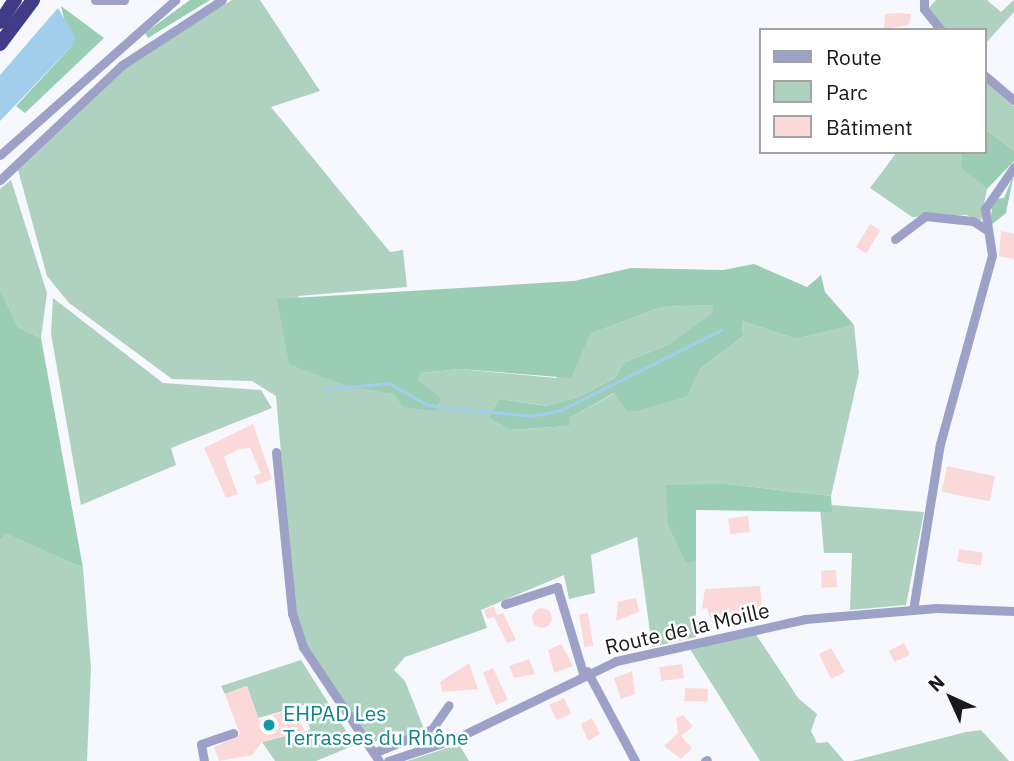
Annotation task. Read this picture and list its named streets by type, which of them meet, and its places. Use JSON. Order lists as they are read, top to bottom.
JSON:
{
  "streets": {
    "street": ["Route de la Moille"]
  },
  "places": ["EHPAD Les Terrasses du Rhône"],
  "legend": ["Route", "Parc", "Bâtiment"],
  "north": "top left"
}
